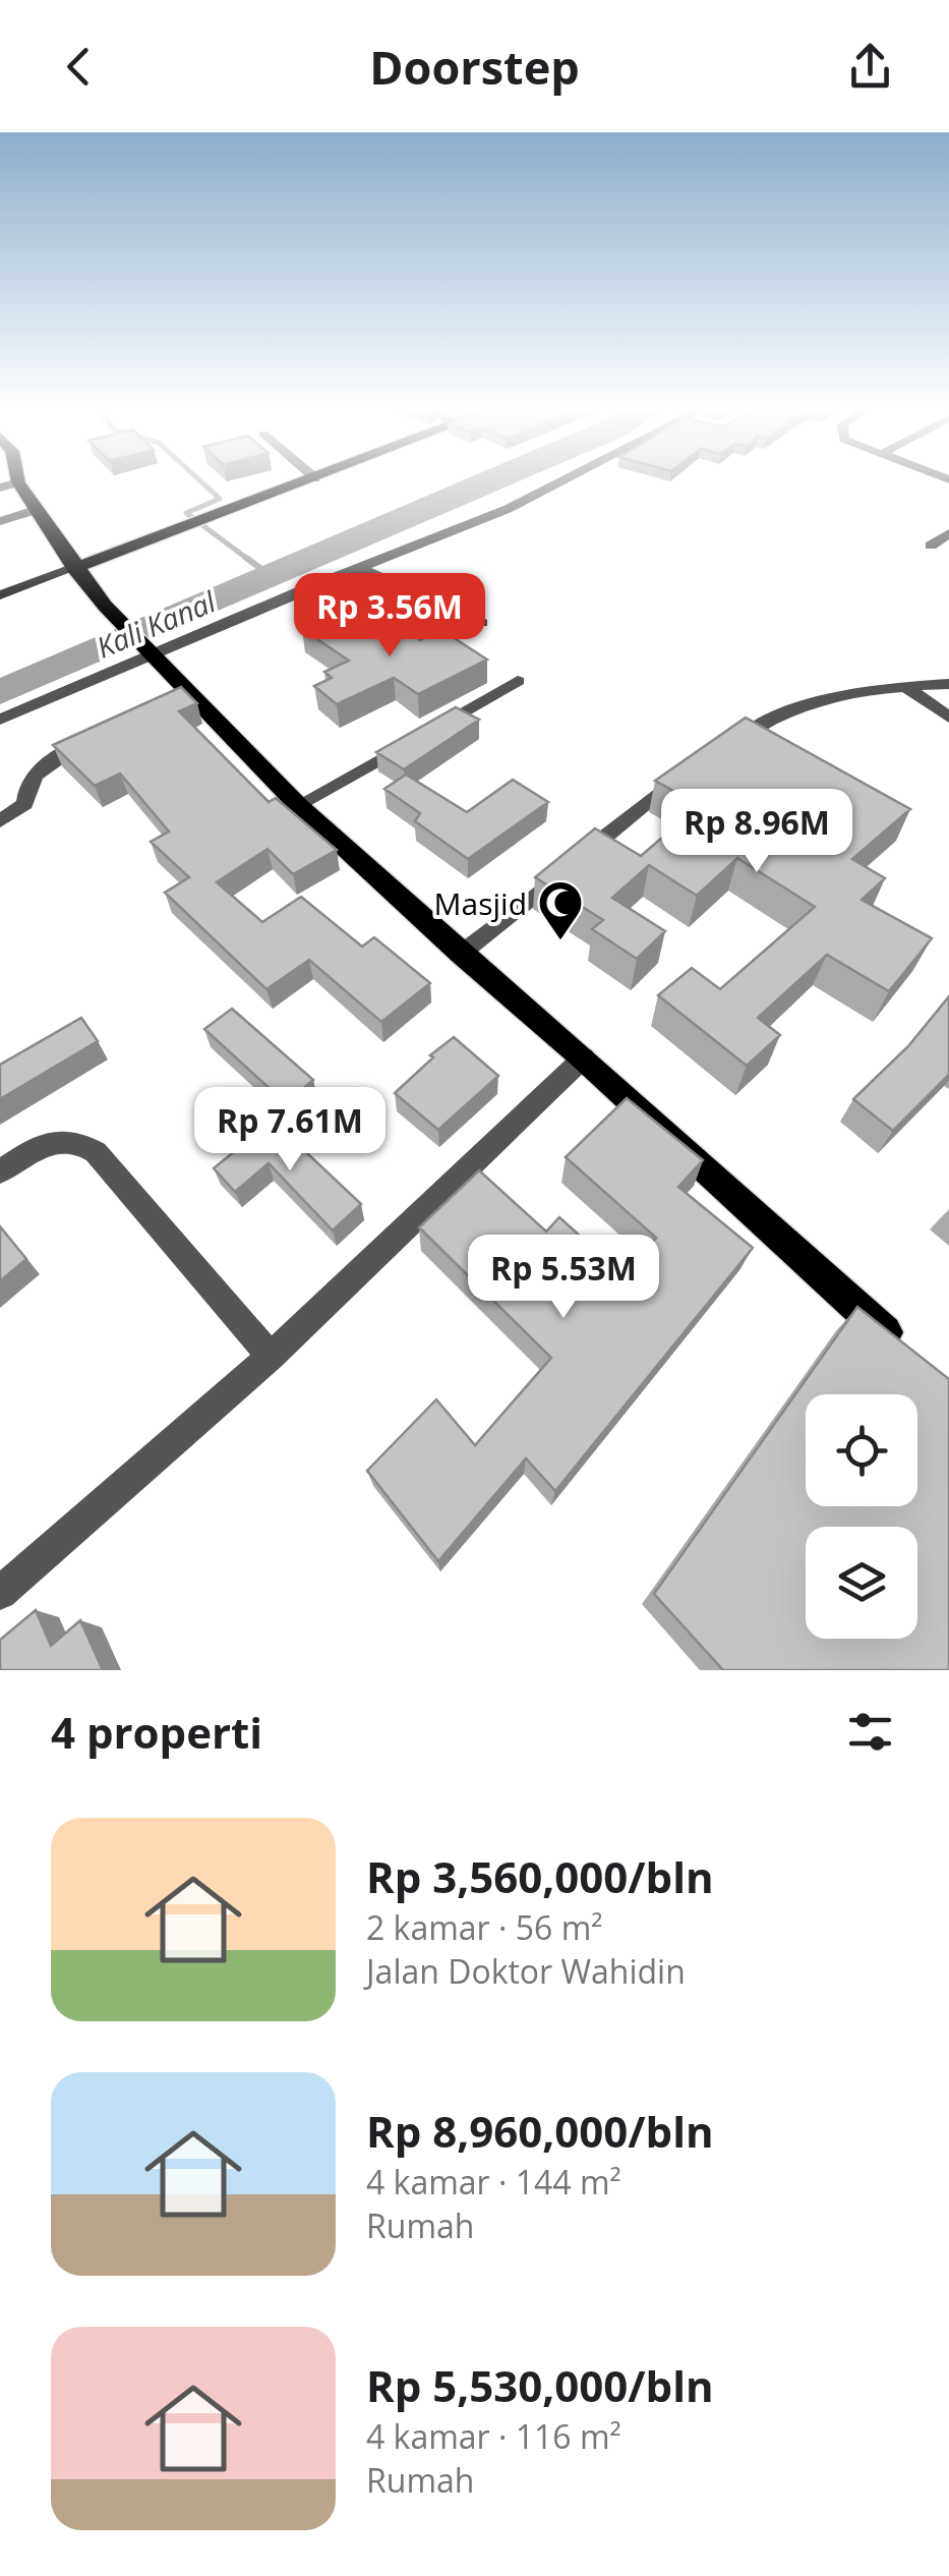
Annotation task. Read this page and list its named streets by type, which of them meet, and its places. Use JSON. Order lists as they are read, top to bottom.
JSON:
{
  "water": ["Kali Kanal"],
  "places": {
    "mosque": ["Masjid"]
  },
  "page": {
    "header": "Doorstep",
    "price": [
      "Rp 3.56M",
      "Rp 8.96M",
      "Rp 7.61M",
      "Rp 5.53M"
    ],
    "heading": "4 properti",
    "list": [
      {
        "name": "Rp 3,560,000/bln",
        "note": "2 kamar · 56 m² · Jalan Doktor Wahidin"
      },
      {
        "name": "Rp 8,960,000/bln",
        "note": "4 kamar · 144 m² · Rumah"
      },
      {
        "name": "Rp 5,530,000/bln",
        "note": "4 kamar · 116 m² · Rumah"
      }
    ]
  }
}
